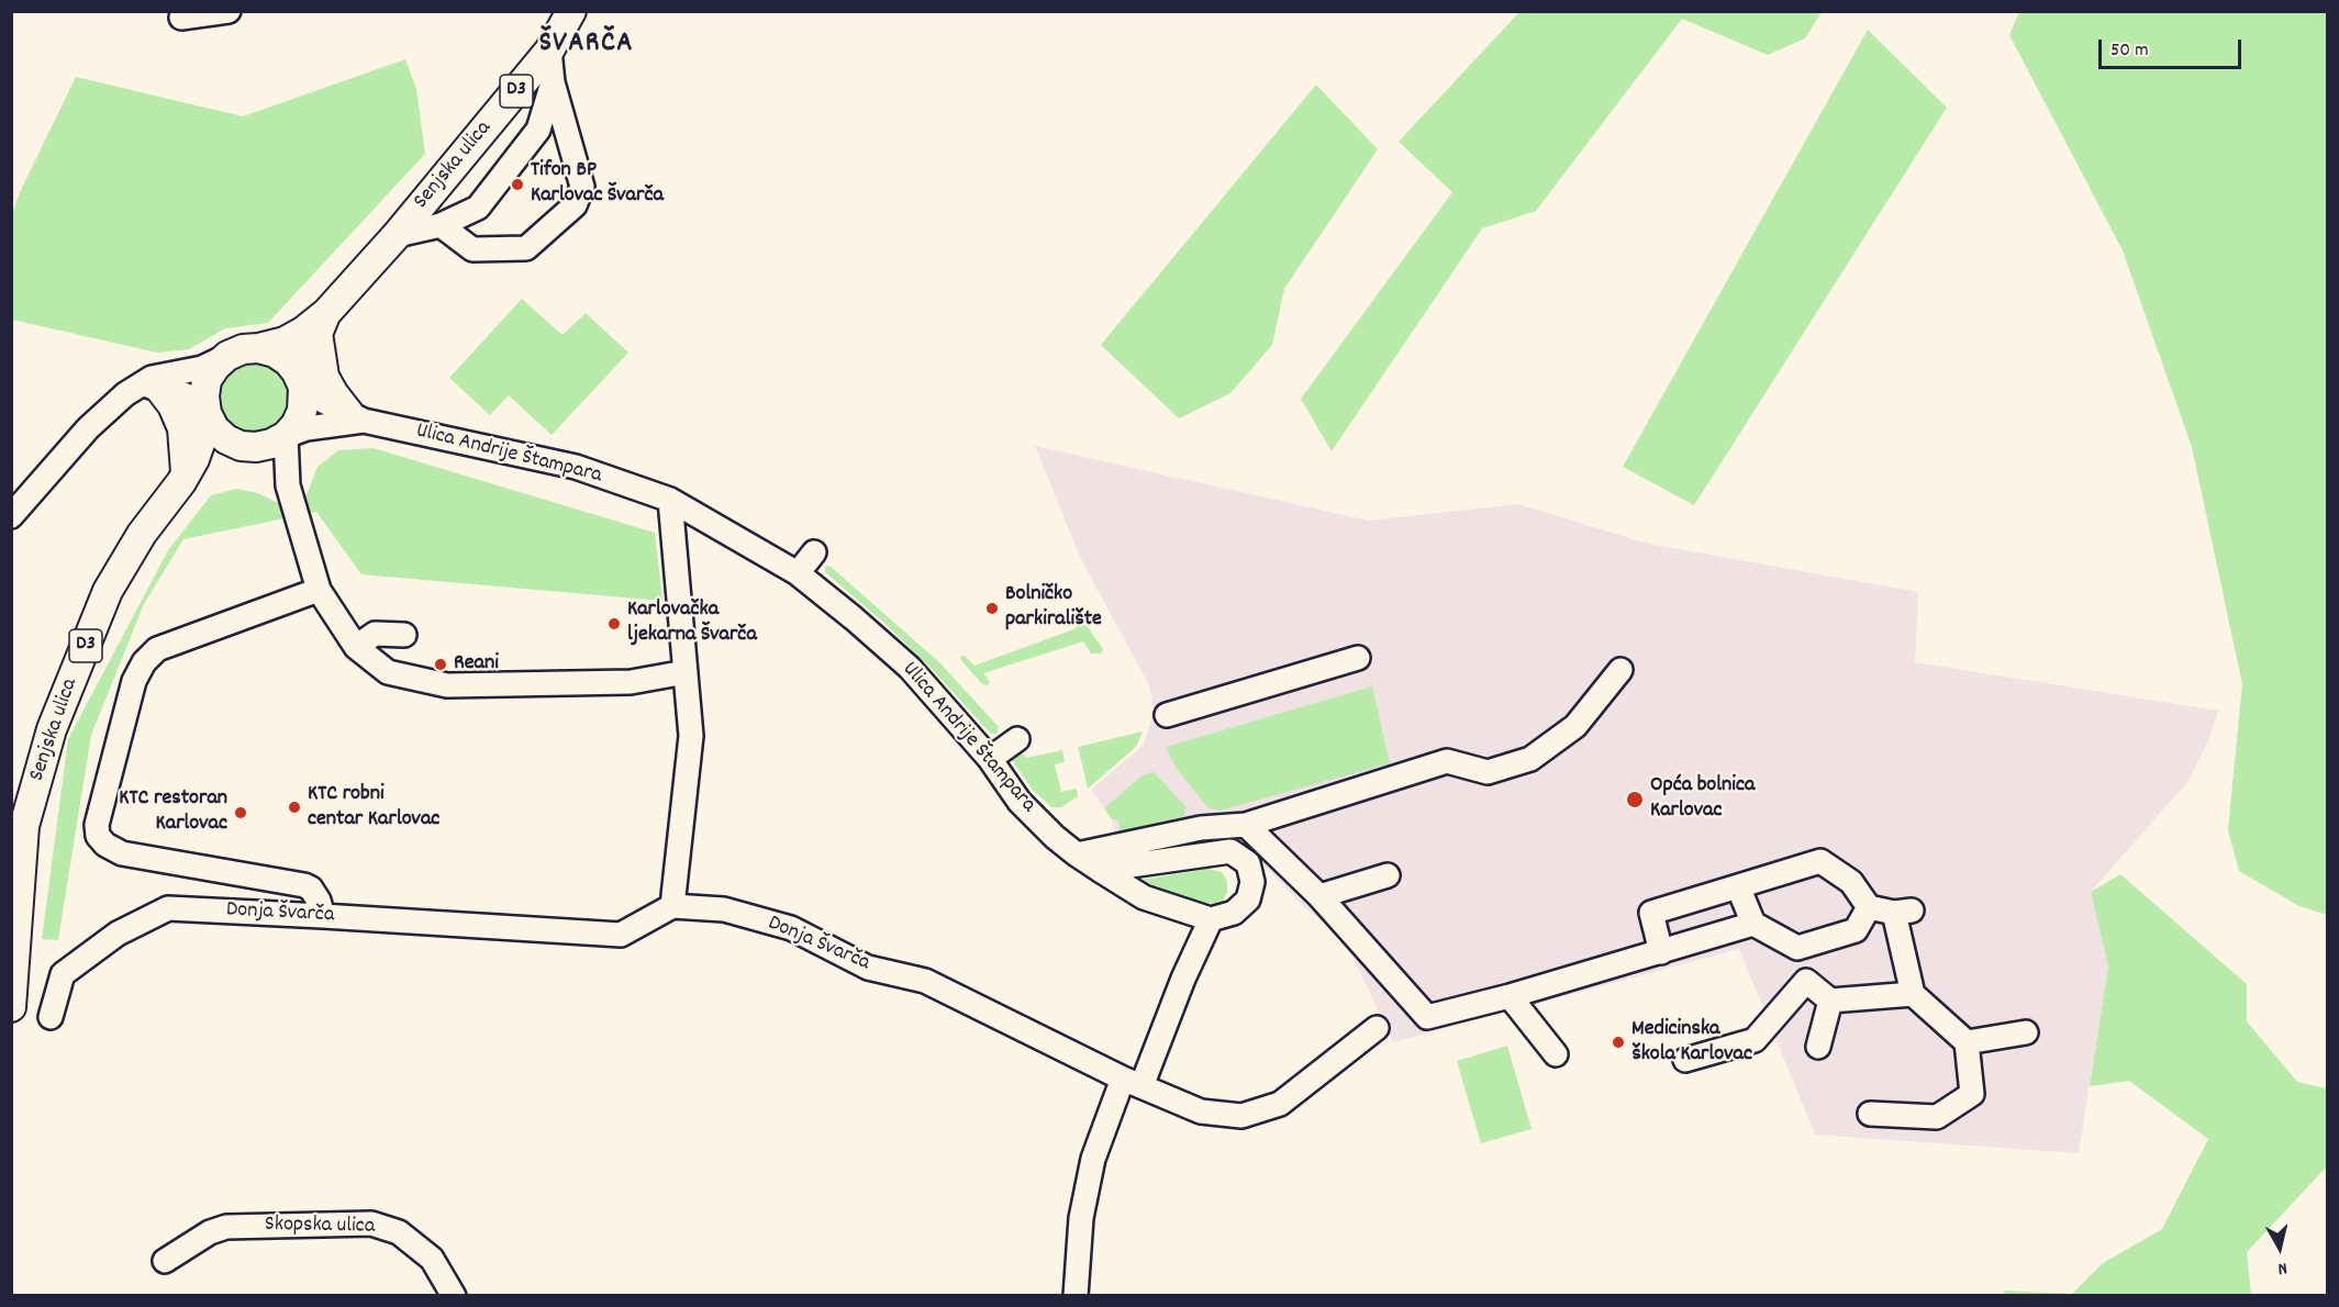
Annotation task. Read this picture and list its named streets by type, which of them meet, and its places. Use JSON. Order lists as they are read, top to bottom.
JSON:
{
  "streets": {
    "main road": ["D3", "Senjska ulica"],
    "street": ["Ulica Andrije Štampara", "Donja Švarča", "Skopska ulica"]
  },
  "crossings": [
    ["D3", "Senjska ulica"],
    ["D3", "Ulica Andrije Štampara"],
    ["Senjska ulica", "Ulica Andrije Štampara"]
  ],
  "districts": ["ŠVARČA"],
  "places": [
    "Tifon BP Karlovac Švarča",
    "Bolničko parkiralište",
    "Karlovačka ljekarna Švarča",
    "Reani",
    "Opća bolnica Karlovac",
    "KTC robni centar Karlovac",
    "KTC restoran Karlovac",
    "Medicinska škola Karlovac"
  ],
  "scale_bar": "50 m",
  "north": "bottom"
}
